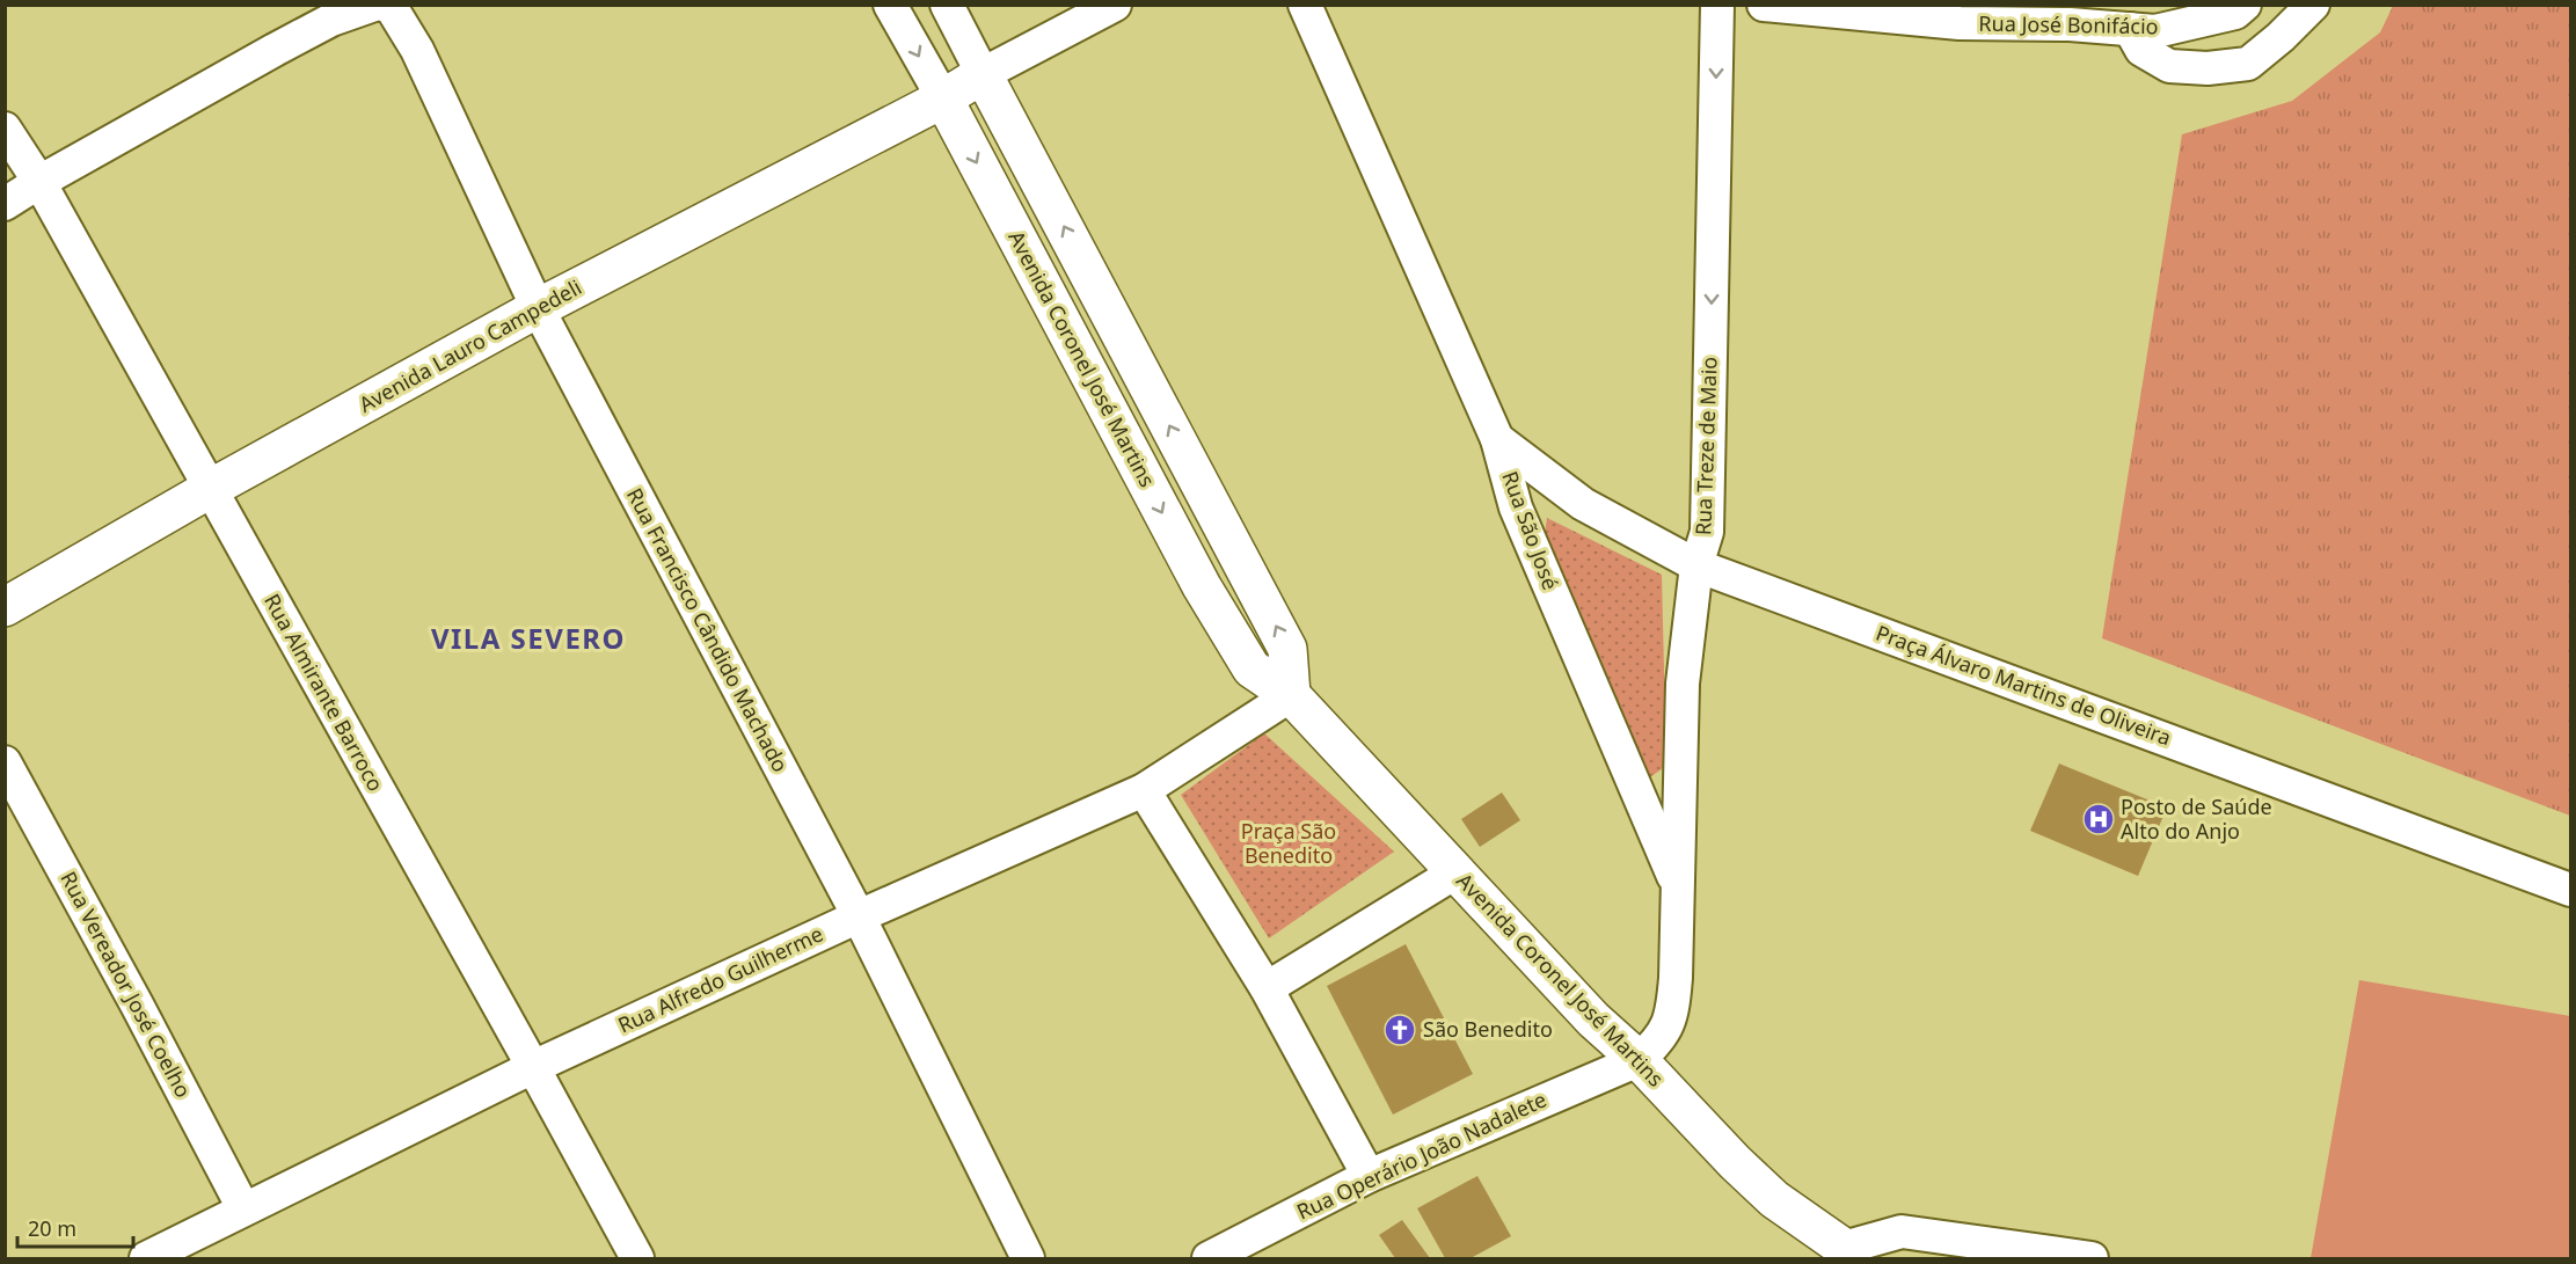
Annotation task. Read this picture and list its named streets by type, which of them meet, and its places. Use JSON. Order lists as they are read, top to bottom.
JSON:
{
  "streets": {
    "street": [
      "Rua José Bonifácio",
      "Avenida Lauro Campedeli",
      "Avenida Coronel José Martins",
      "Rua Treze de Maio",
      "Rua São José",
      "Rua Francisco Cândido Machado",
      "Praça Álvaro Martins de Oliveira",
      "Rua Almirante Barroco",
      "Rua Alfredo Guilherme",
      "Rua Vereador José Coelho",
      "Rua Operário João Nadalete"
    ]
  },
  "crossings": [
    ["Avenida Lauro Campedeli", "Avenida Coronel José Martins"],
    ["Avenida Lauro Campedeli", "Rua Francisco Cândido Machado"],
    ["Avenida Lauro Campedeli", "Rua Almirante Barroco"],
    ["Avenida Coronel José Martins", "Rua São José"],
    ["Avenida Coronel José Martins", "Rua Alfredo Guilherme"],
    ["Avenida Coronel José Martins", "Rua Operário João Nadalete"],
    ["Rua Treze de Maio", "Rua São José"],
    ["Rua Treze de Maio", "Praça Álvaro Martins de Oliveira"],
    ["Rua São José", "Praça Álvaro Martins de Oliveira"],
    ["Rua São José", "Rua Operário João Nadalete"],
    ["Rua Francisco Cândido Machado", "Rua Alfredo Guilherme"],
    ["Rua Almirante Barroco", "Rua Alfredo Guilherme"],
    ["Rua Alfredo Guilherme", "Rua Vereador José Coelho"]
  ],
  "one_way": ["Rua Treze de Maio"],
  "districts": ["VILA SEVERO"],
  "parks": ["Praça São Benedito"],
  "places": {
    "hospital": ["Posto de Saúde Alto do Anjo"],
    "church": ["São Benedito"]
  },
  "scale_bar": "20 m"
}
